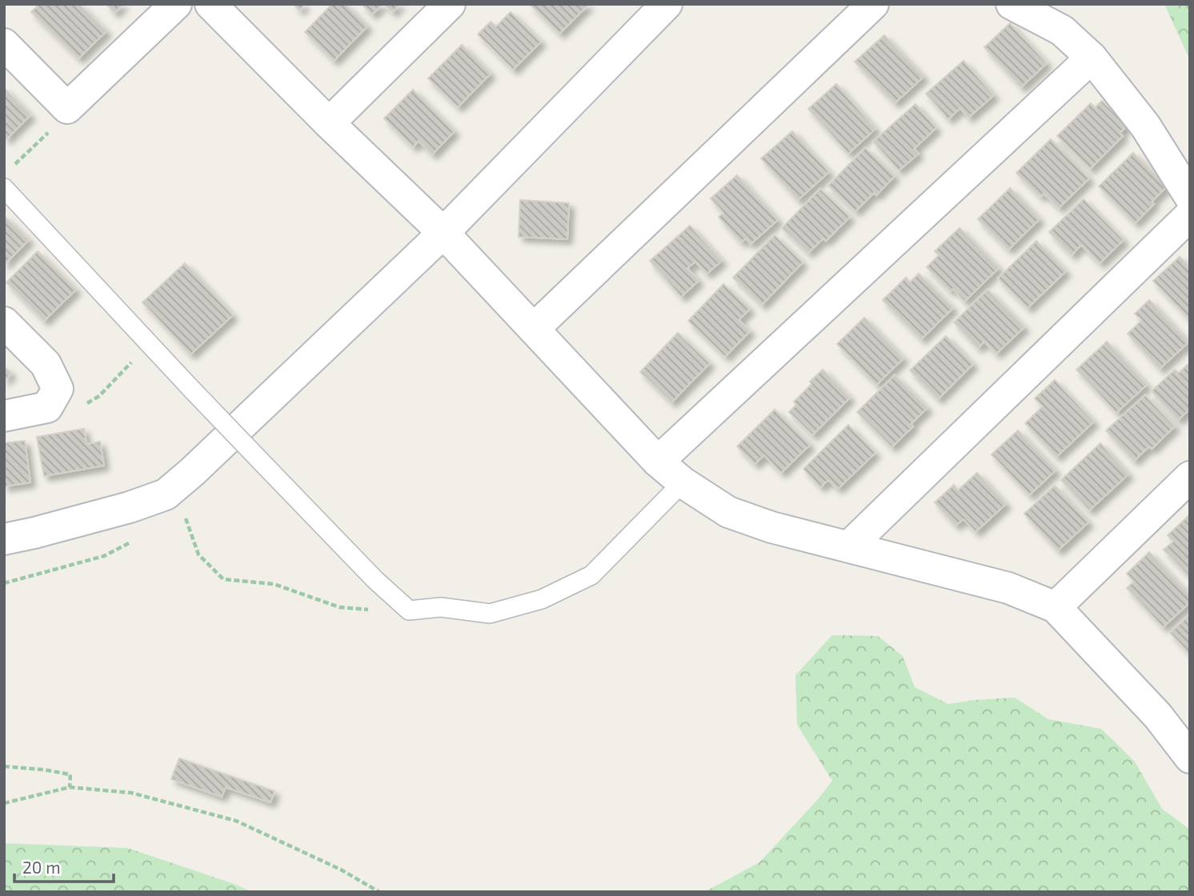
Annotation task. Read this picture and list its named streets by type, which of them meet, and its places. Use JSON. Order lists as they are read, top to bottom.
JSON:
{
  "scale_bar": "20 m"
}
